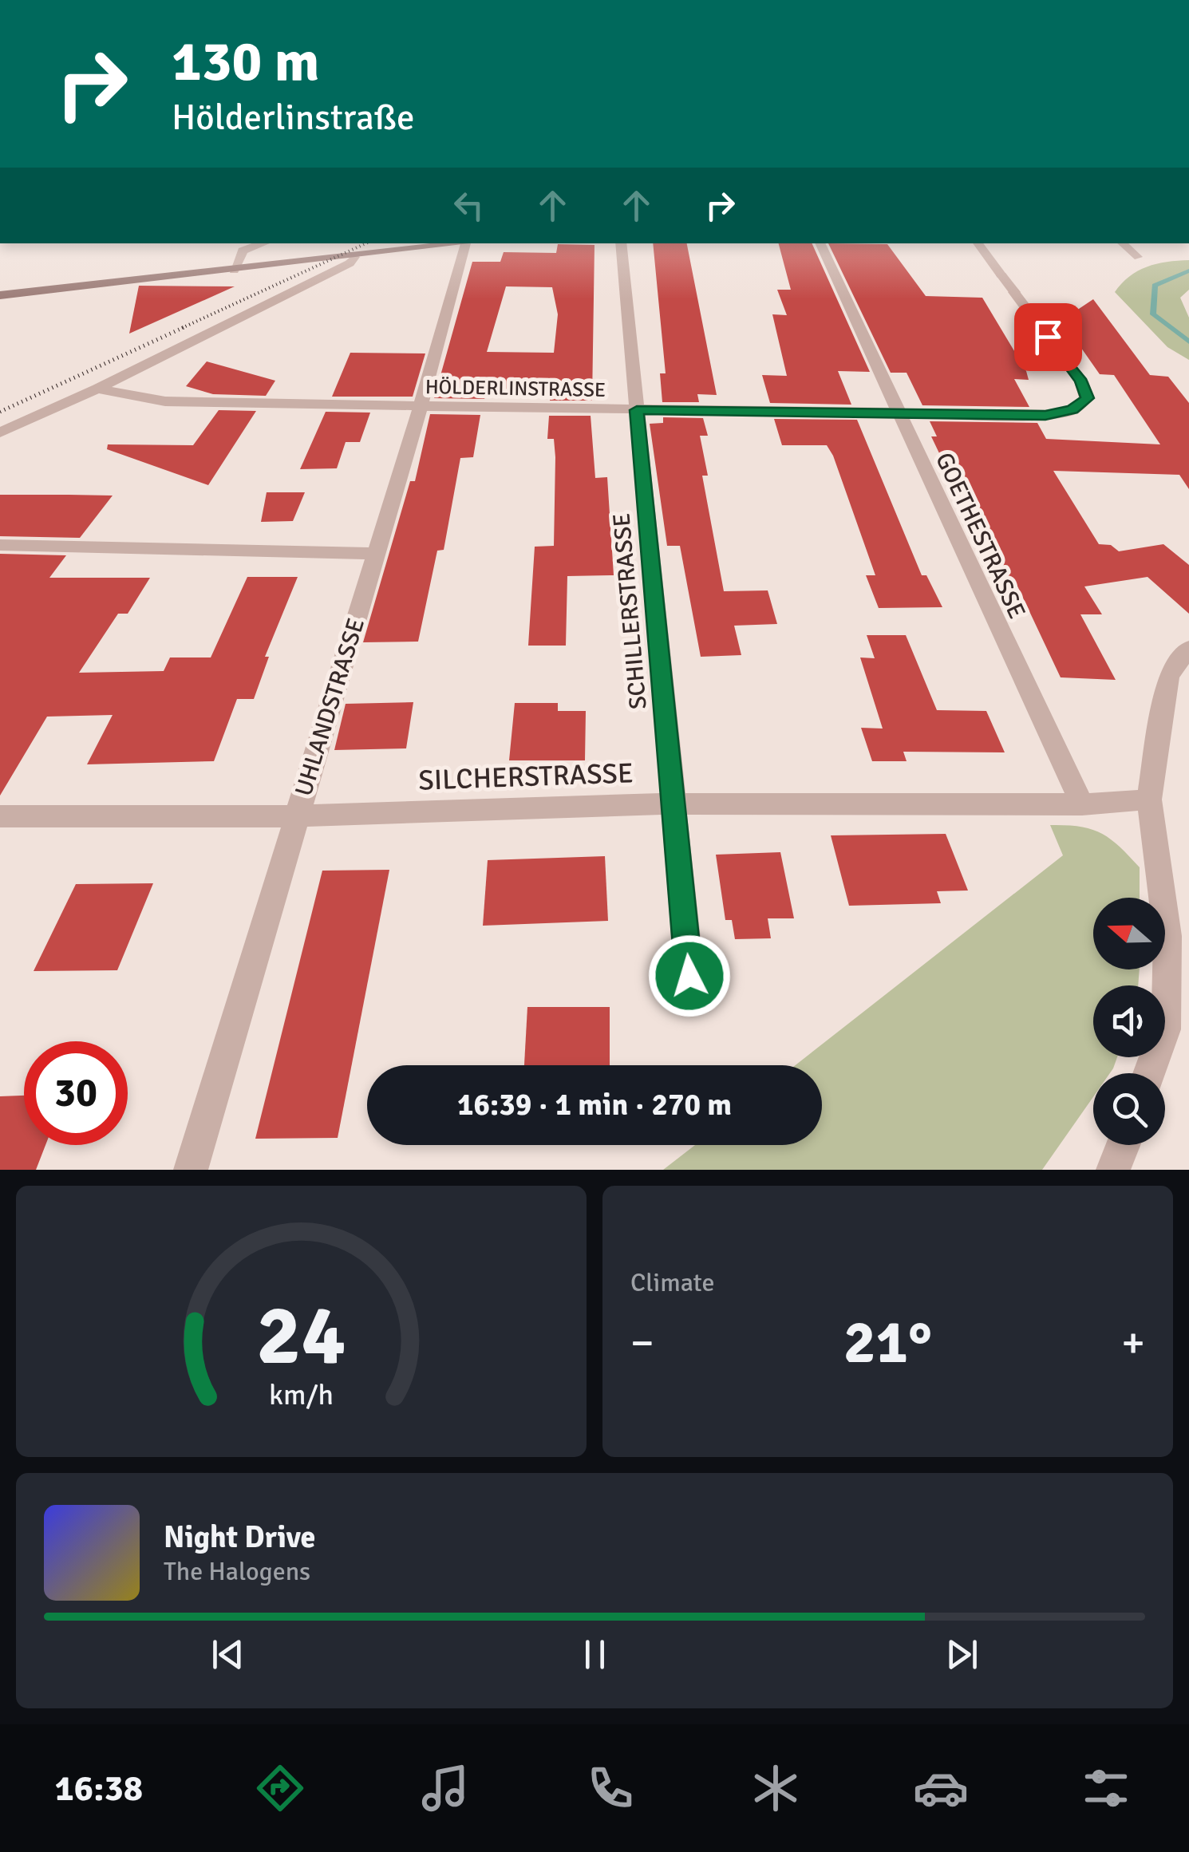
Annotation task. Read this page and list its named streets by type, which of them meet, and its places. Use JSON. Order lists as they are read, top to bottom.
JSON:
{
  "streets": {
    "street": [
      "HÖLDERLINSTRASSE",
      "GOETHESTRASSE",
      "SCHILLERSTRASSE",
      "UHLANDSTRASSE",
      "SILCHERSTRASSE"
    ]
  },
  "crossings": [
    ["HÖLDERLINSTRASSE", "GOETHESTRASSE"],
    ["HÖLDERLINSTRASSE", "SCHILLERSTRASSE"],
    ["HÖLDERLINSTRASSE", "UHLANDSTRASSE"],
    ["GOETHESTRASSE", "SILCHERSTRASSE"],
    ["SCHILLERSTRASSE", "SILCHERSTRASSE"],
    ["UHLANDSTRASSE", "SILCHERSTRASSE"]
  ],
  "north": "left",
  "page": {
    "turn": ["130 m", "Hölderlinstraße"],
    "limit": "30",
    "trip": "16:39 · 1 min · 270 m",
    "tile": "Climate",
    "heat": ["−", "21°", "+"],
    "song": ["Night Drive", "The Halogens"],
    "tabs": "16:38",
    "gauge": ["24", "km/h"]
  }
}
